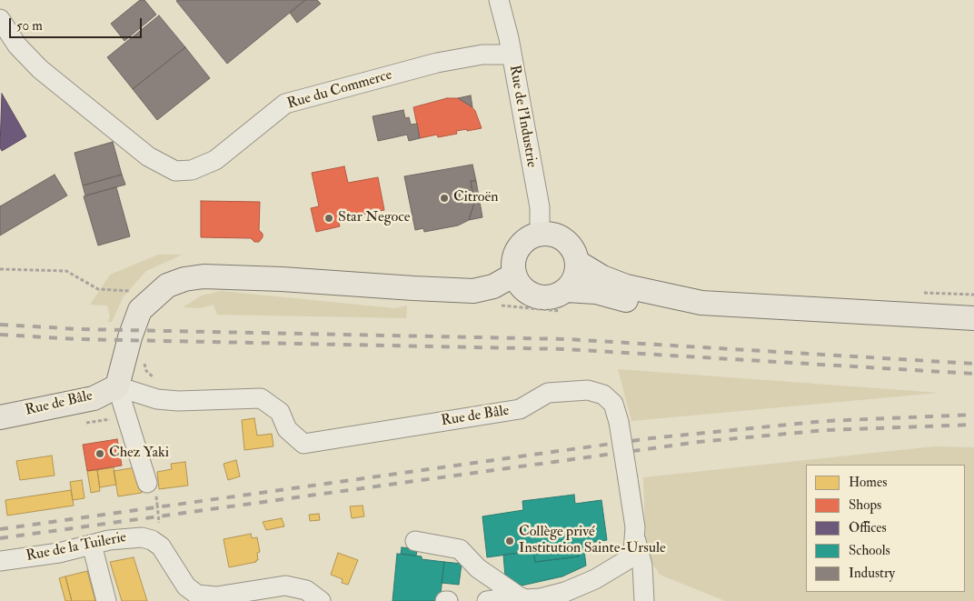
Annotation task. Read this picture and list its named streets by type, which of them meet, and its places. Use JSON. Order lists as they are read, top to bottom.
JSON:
{
  "streets": {
    "main road": ["Rue de Bâle"],
    "street": ["Rue du Commerce", "Rue de l'Industrie", "Rue de la Tuilerie"]
  },
  "crossings": [
    ["Rue du Commerce", "Rue de l'Industrie"]
  ],
  "places": [
    "Citroën",
    "Star Negoce",
    "Chez Yaki",
    "Collège privé Institution Sainte-Ursule"
  ],
  "legend": [
    "Homes",
    "Shops",
    "Offices",
    "Schools",
    "Industry"
  ],
  "scale_bar": "50 m"
}
